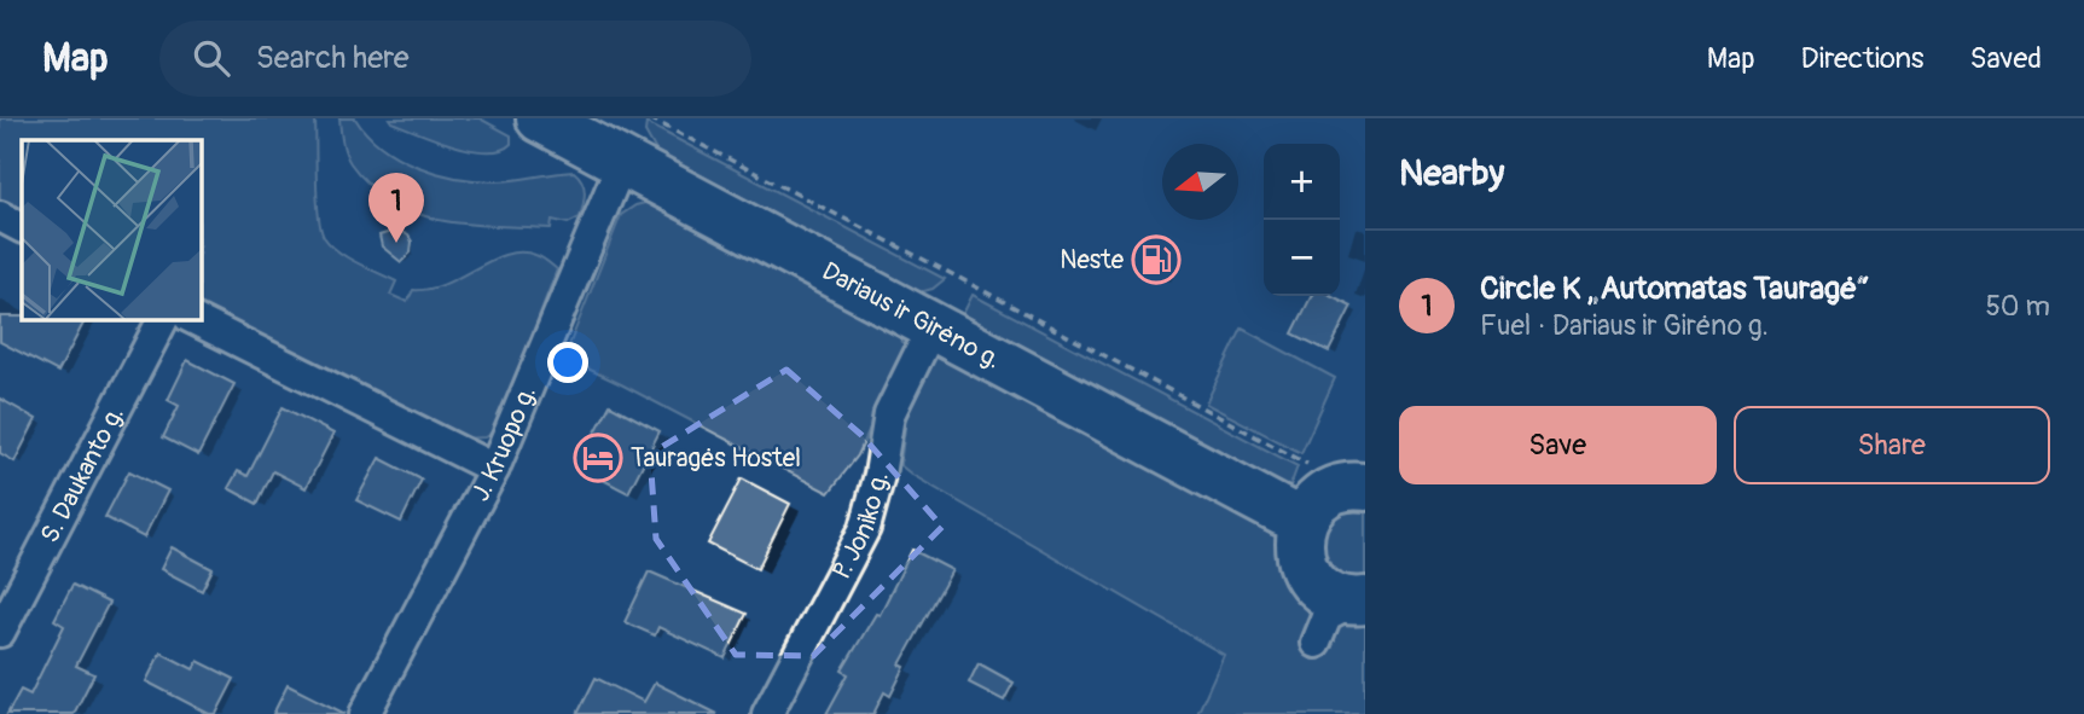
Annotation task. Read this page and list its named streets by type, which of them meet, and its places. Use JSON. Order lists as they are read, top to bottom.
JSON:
{
  "streets": {
    "highway": ["Dariaus ir Girėno g."],
    "street": ["J. Kruopo g.", "S. Daukanto g.", "P. Joniko g."]
  },
  "crossings": [
    ["Dariaus ir Girėno g.", "J. Kruopo g."],
    ["Dariaus ir Girėno g.", "P. Joniko g."]
  ],
  "places": {
    "fuel station": ["Neste"],
    "hotel": ["Tauragės Hostel"]
  },
  "north": "left",
  "page": {
    "header": "Map",
    "search": "Search here",
    "nav": ["Map", "Directions", "Saved"],
    "heading": "Nearby",
    "map_buttons": ["+", "−"],
    "pins": "1",
    "list": [
      {
        "mark": "1",
        "name": "Circle K „Automatas Tauragė“",
        "note": "Fuel · Dariaus ir Girėno g.",
        "value": "50 m"
      }
    ],
    "buttons": ["Save", "Share"]
  }
}
